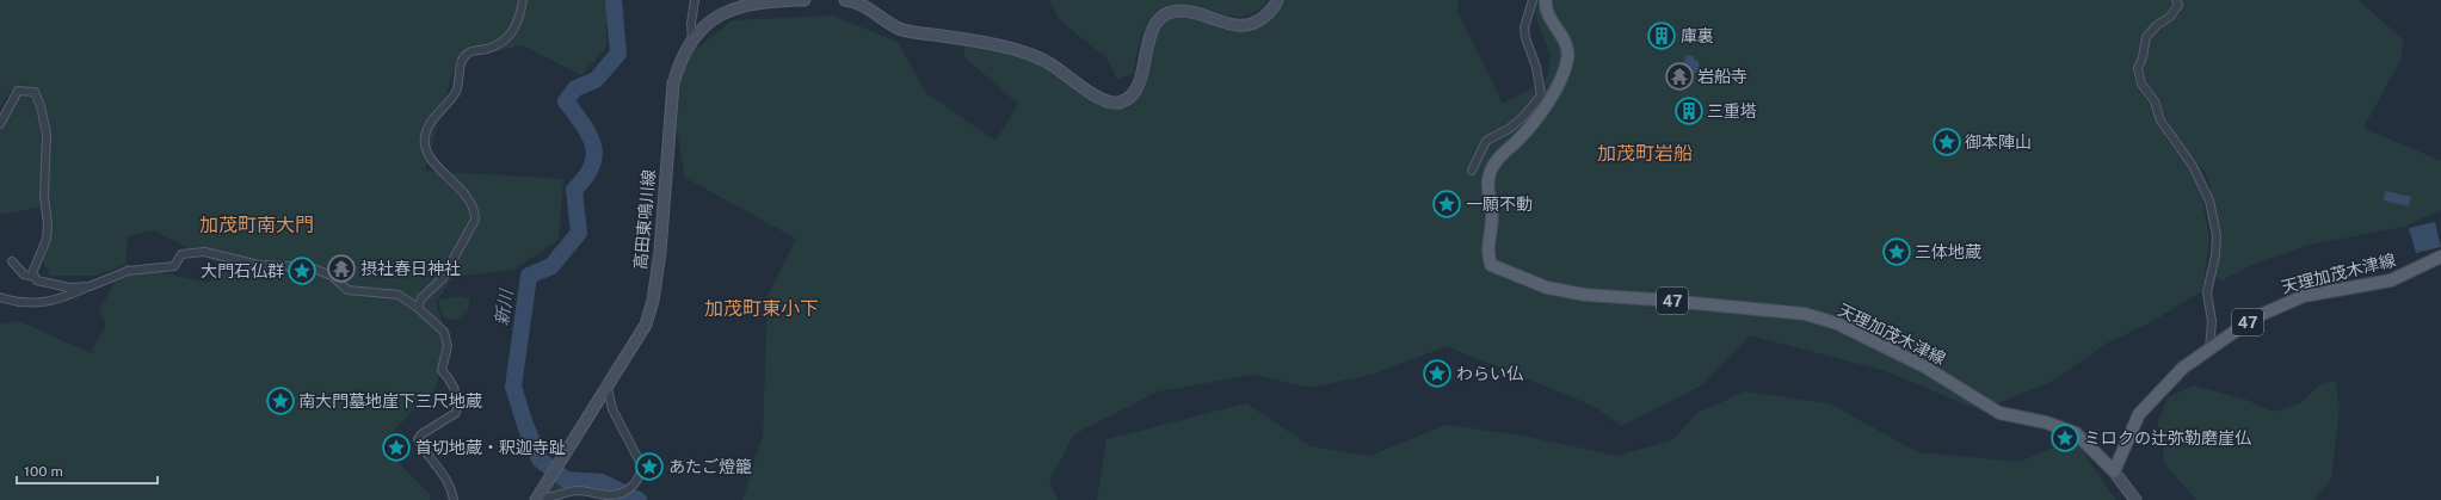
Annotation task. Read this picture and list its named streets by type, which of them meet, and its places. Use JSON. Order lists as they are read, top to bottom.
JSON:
{
  "streets": {
    "main road": ["高田東鳴川線", "天理加茂木津線", "47"]
  },
  "districts": ["加茂町岩船", "加茂町南大門", "加茂町東小下"],
  "water": ["新川"],
  "places": {
    "building": ["庫裏", "三重塔"],
    "temple": ["岩船寺", "摂社春日神社"],
    "place": [
      "御本陣山",
      "一願不動",
      "三体地蔵",
      "大門石仏群",
      "わらい仏",
      "南大門墓地崖下三尺地蔵",
      "ミロクの辻弥勒磨崖仏",
      "首切地蔵・釈迦寺趾",
      "あたご燈籠"
    ]
  },
  "scale_bar": "100 m"
}
